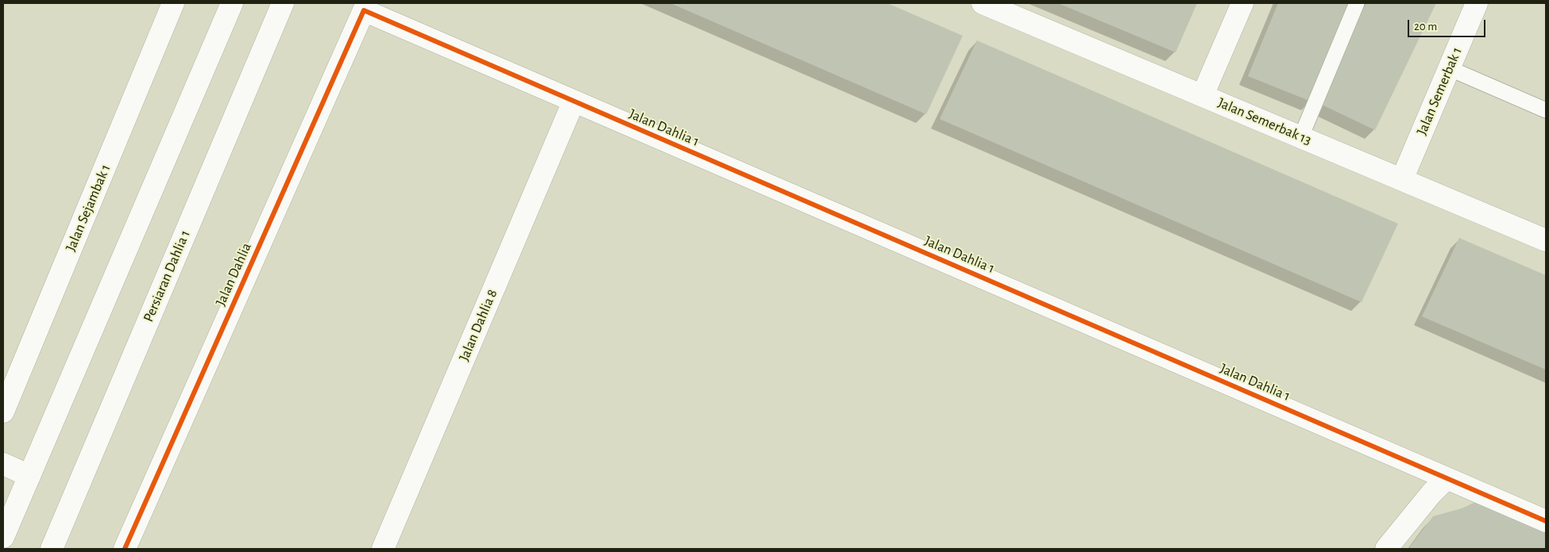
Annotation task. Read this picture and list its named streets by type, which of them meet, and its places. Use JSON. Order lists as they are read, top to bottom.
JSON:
{
  "streets": {
    "street": [
      "Jalan Semerbak 1",
      "Jalan Semerbak 13",
      "Jalan Dahlia 1",
      "Jalan Sejambak 1",
      "Jalan Dahlia",
      "Persiaran Dahlia 1",
      "Jalan Dahlia 8"
    ]
  },
  "crossings": [
    ["Jalan Semerbak 1", "Jalan Semerbak 13"],
    ["Jalan Dahlia 1", "Jalan Dahlia"],
    ["Jalan Dahlia 1", "Jalan Dahlia 8"]
  ],
  "scale_bar": "20 m"
}
